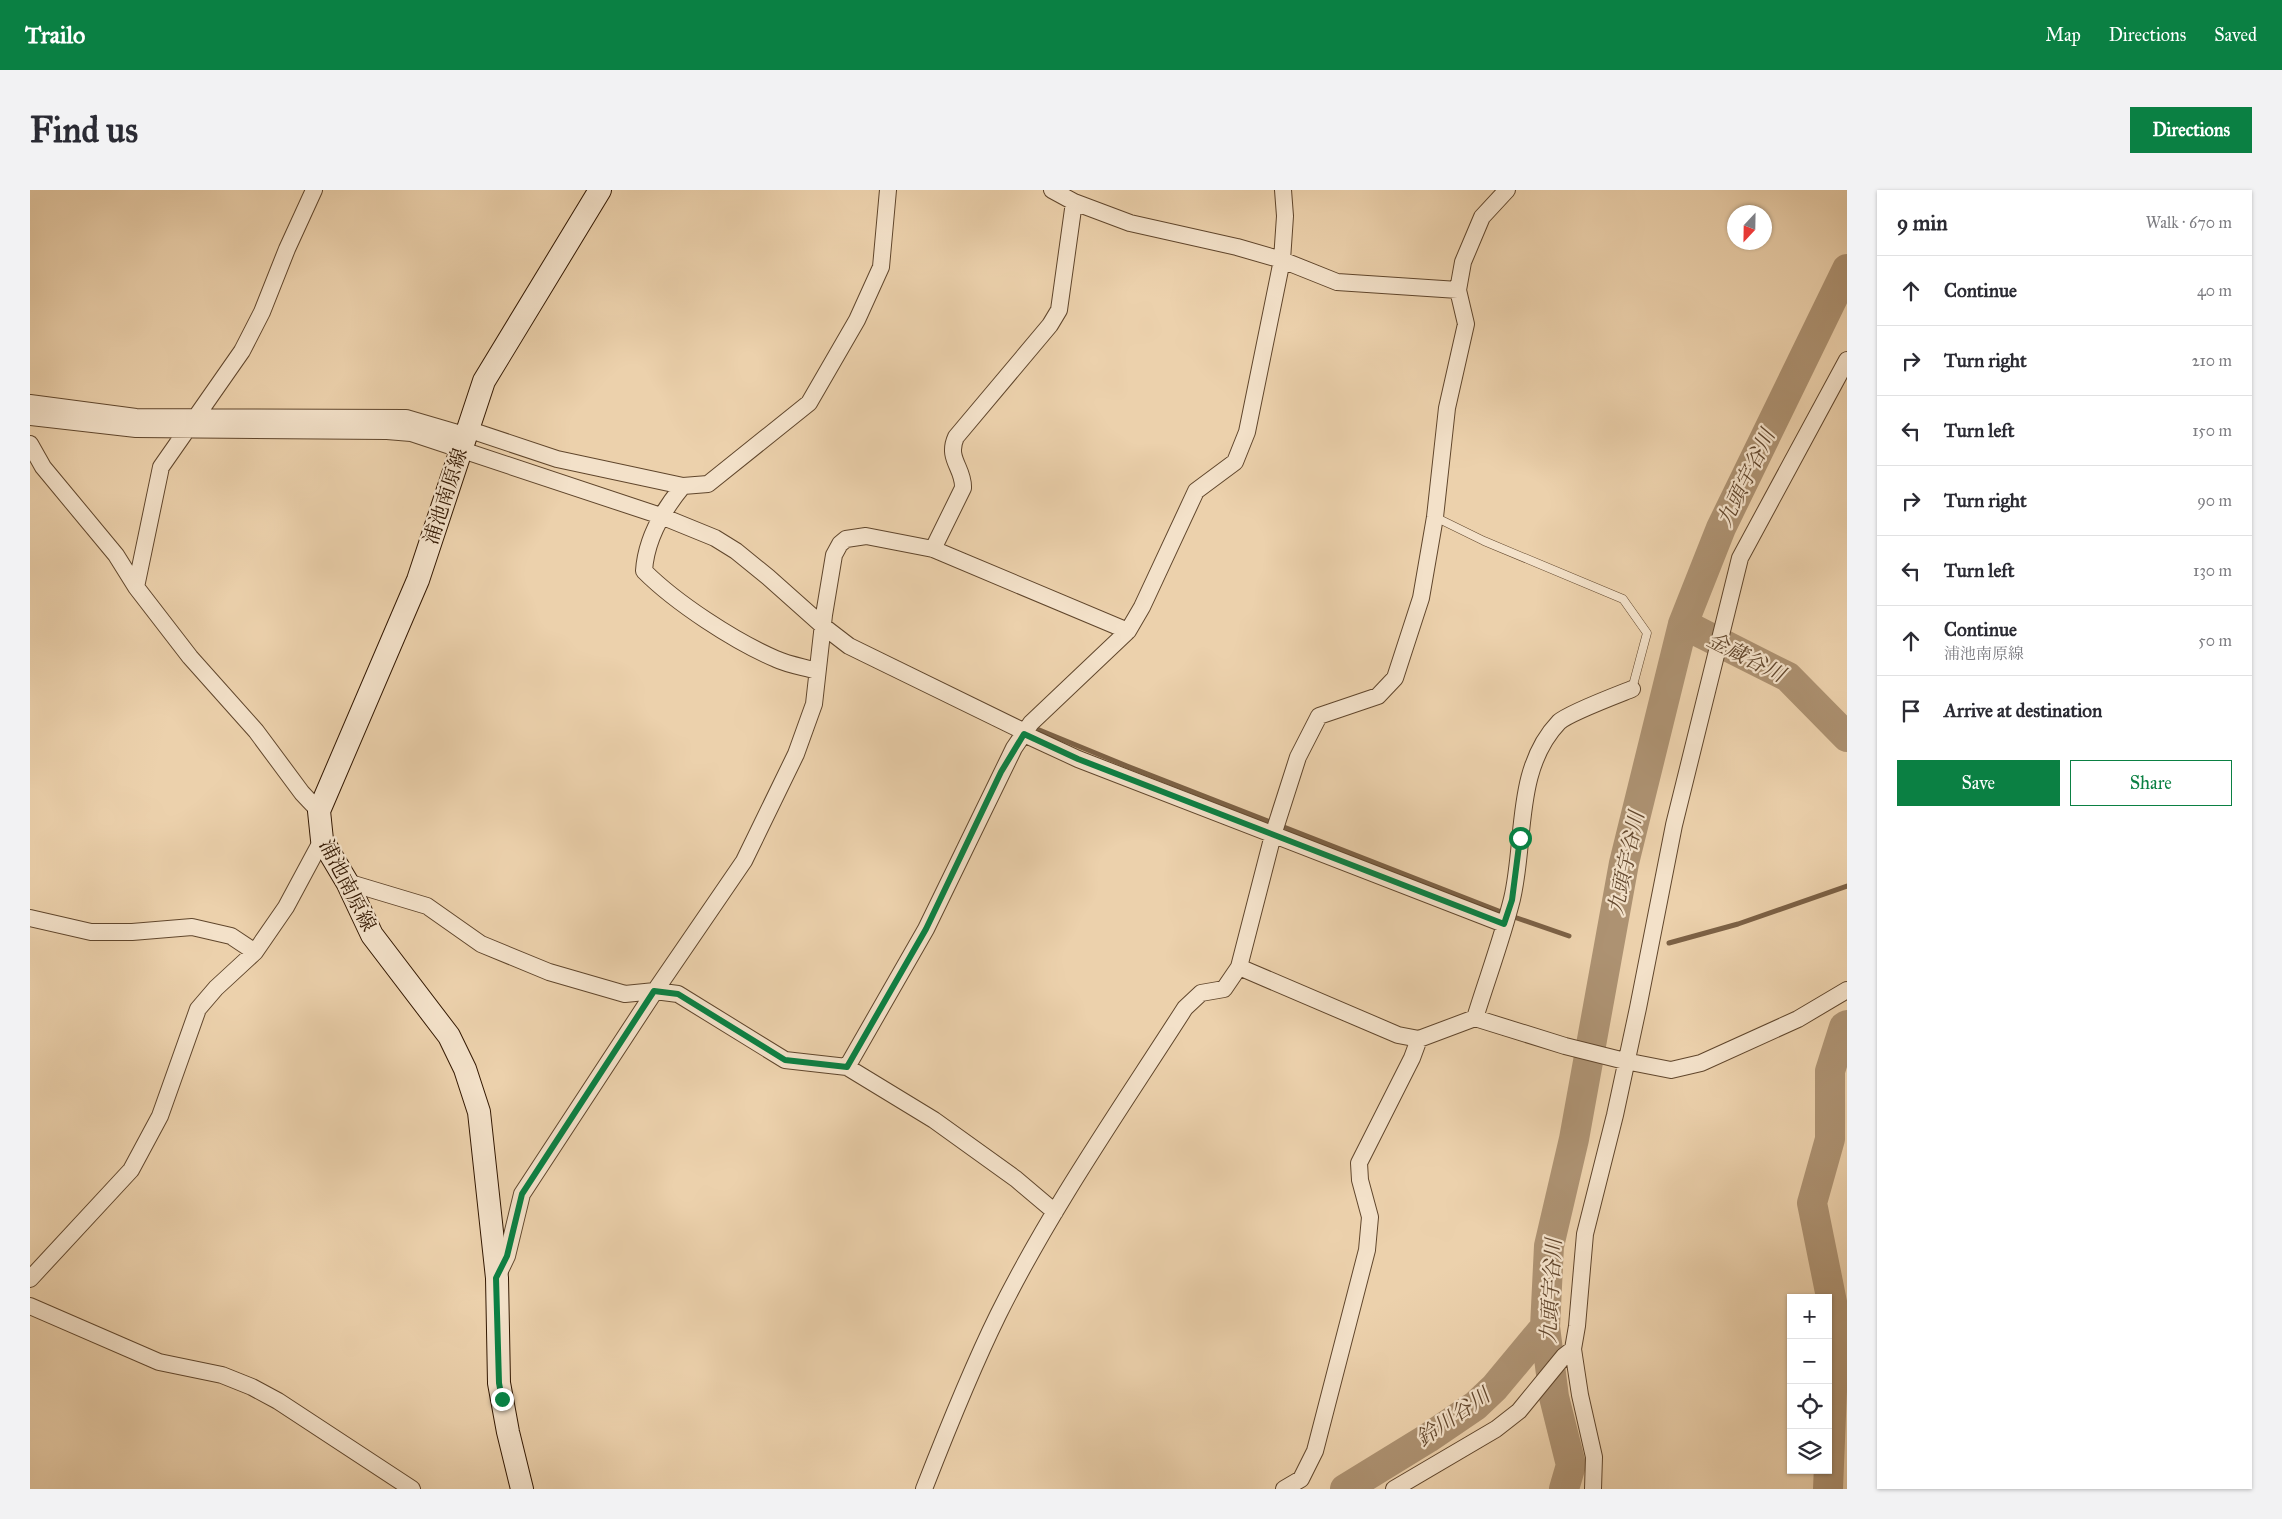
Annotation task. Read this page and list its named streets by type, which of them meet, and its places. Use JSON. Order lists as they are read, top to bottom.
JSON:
{
  "streets": {
    "main road": ["浦池南原線"]
  },
  "water": ["九頭宇谷川", "金蔵谷川", "鈴川谷川"],
  "north": "bottom",
  "page": {
    "header": "Trailo",
    "nav": ["Map", "Directions", "Saved"],
    "buttons": [
      "Directions",
      ["Save", "Share"]
    ],
    "title": "Find us",
    "heading": ["9 min", "Walk · 670 m"],
    "list": [
      ["Continue", "40 m"],
      ["Turn right", "210 m"],
      ["Turn left", "150 m"],
      ["Turn right", "90 m"],
      ["Turn left", "130 m"],
      ["Continue", "浦池南原線", "50 m"],
      "Arrive at destination"
    ],
    "map_buttons": ["+", "−"]
  }
}
